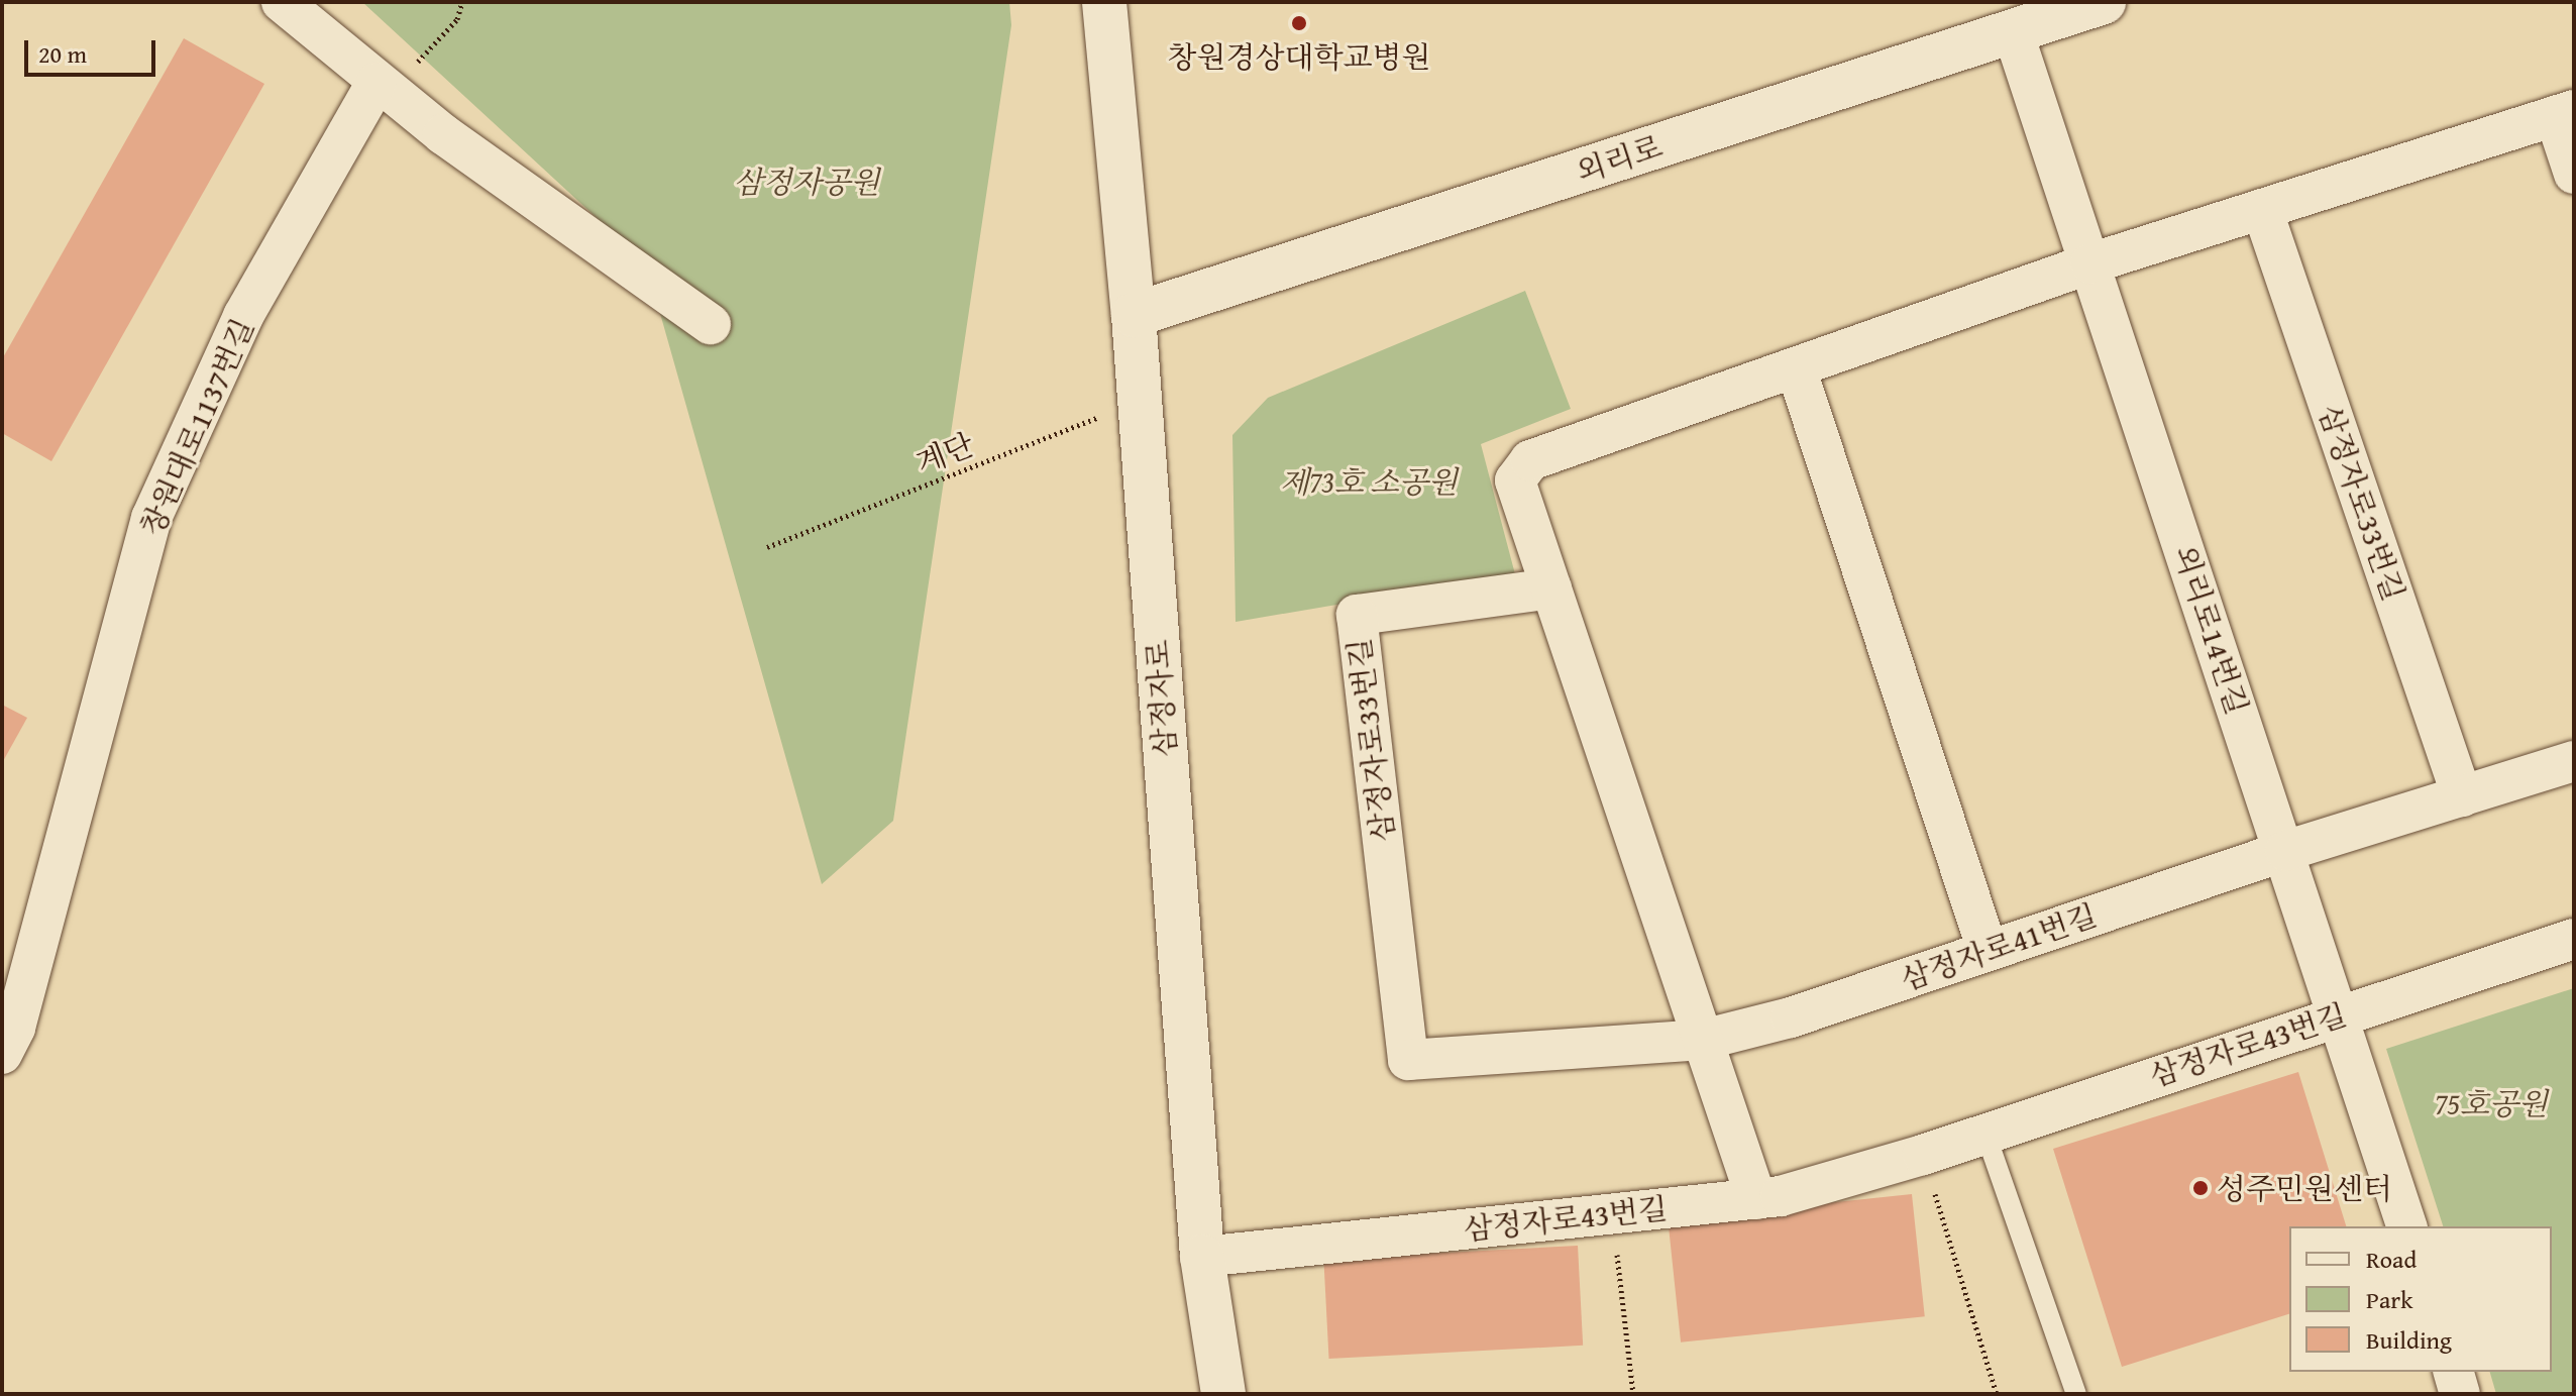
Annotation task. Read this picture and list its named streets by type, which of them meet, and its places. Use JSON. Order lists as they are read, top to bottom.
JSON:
{
  "streets": {
    "street": [
      "외리로",
      "창원대로1137번길",
      "삼정자로33번길",
      "외리로14번길",
      "삼정자로",
      "삼정자로41번길",
      "삼정자로43번길"
    ],
    "path": ["계단"]
  },
  "crossings": [
    ["외리로", "외리로14번길"],
    ["외리로", "삼정자로"],
    ["계단", "삼정자로"],
    ["삼정자로33번길", "삼정자로41번길"],
    ["외리로14번길", "삼정자로41번길"],
    ["외리로14번길", "삼정자로43번길"],
    ["삼정자로", "삼정자로43번길"]
  ],
  "parks": ["삼정자공원", "제73호 소공원", "75호공원"],
  "places": ["창원경상대학교병원", "성주민원센터"],
  "legend": ["Road", "Park", "Building"],
  "scale_bar": "20 m"
}
